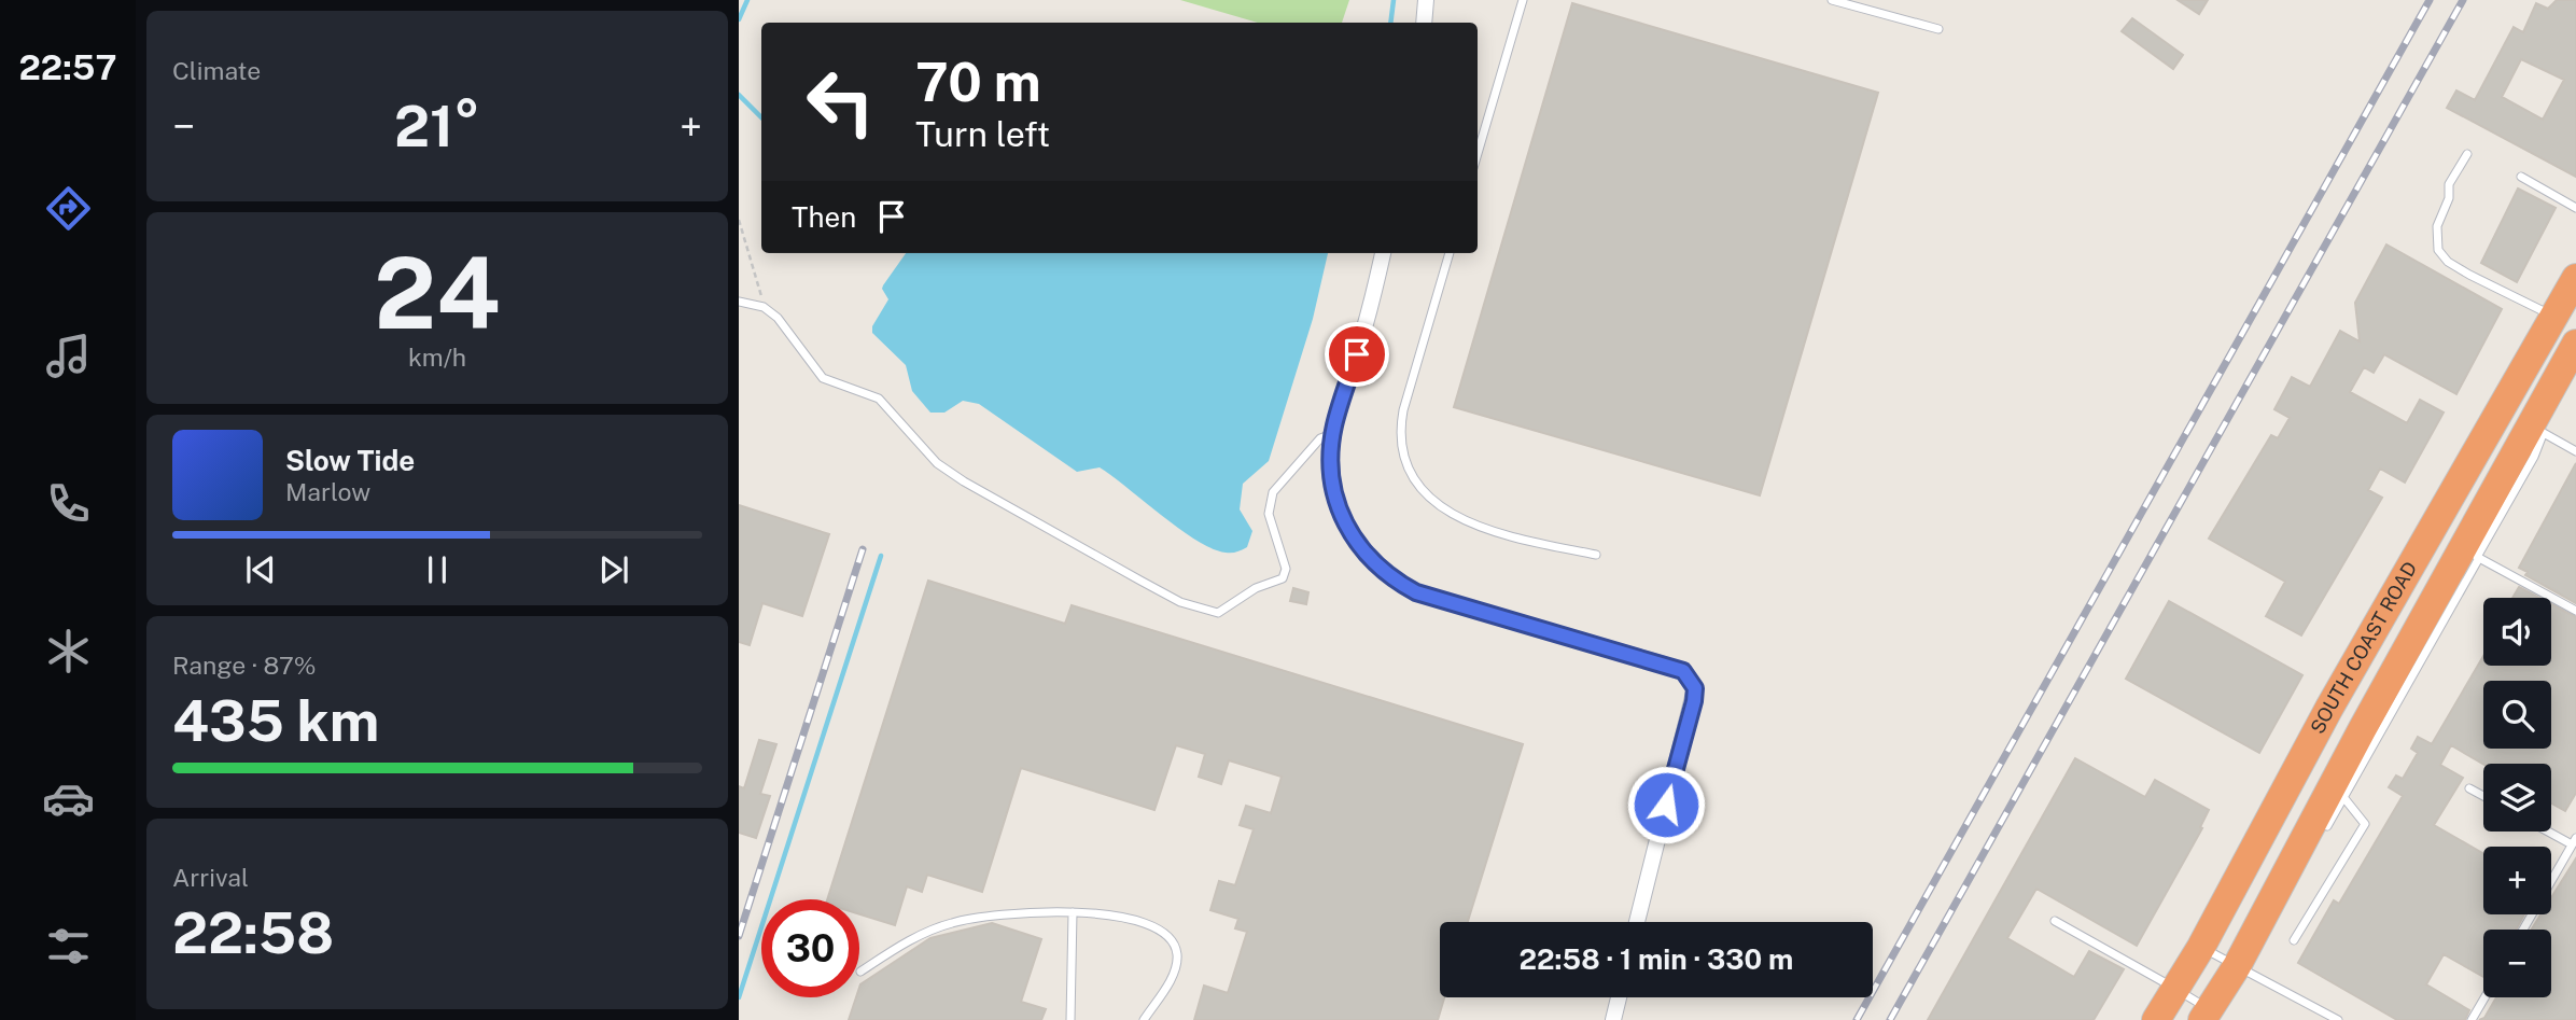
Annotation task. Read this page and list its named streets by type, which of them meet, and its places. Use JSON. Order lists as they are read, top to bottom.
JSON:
{
  "streets": {
    "highway": ["SOUTH COAST ROAD"]
  },
  "page": {
    "tabs": "22:57",
    "tile": [
      "Climate",
      ["24", "km/h"],
      ["Range · 87%", "435 km"],
      ["Arrival", "22:58"]
    ],
    "turn": ["70 m", "Turn left"],
    "heat": ["−", "21°", "+"],
    "then": "Then",
    "song": ["Slow Tide", "Marlow"],
    "map_buttons": ["+", "−"],
    "limit": "30",
    "trip": "22:58 · 1 min · 330 m"
  }
}
